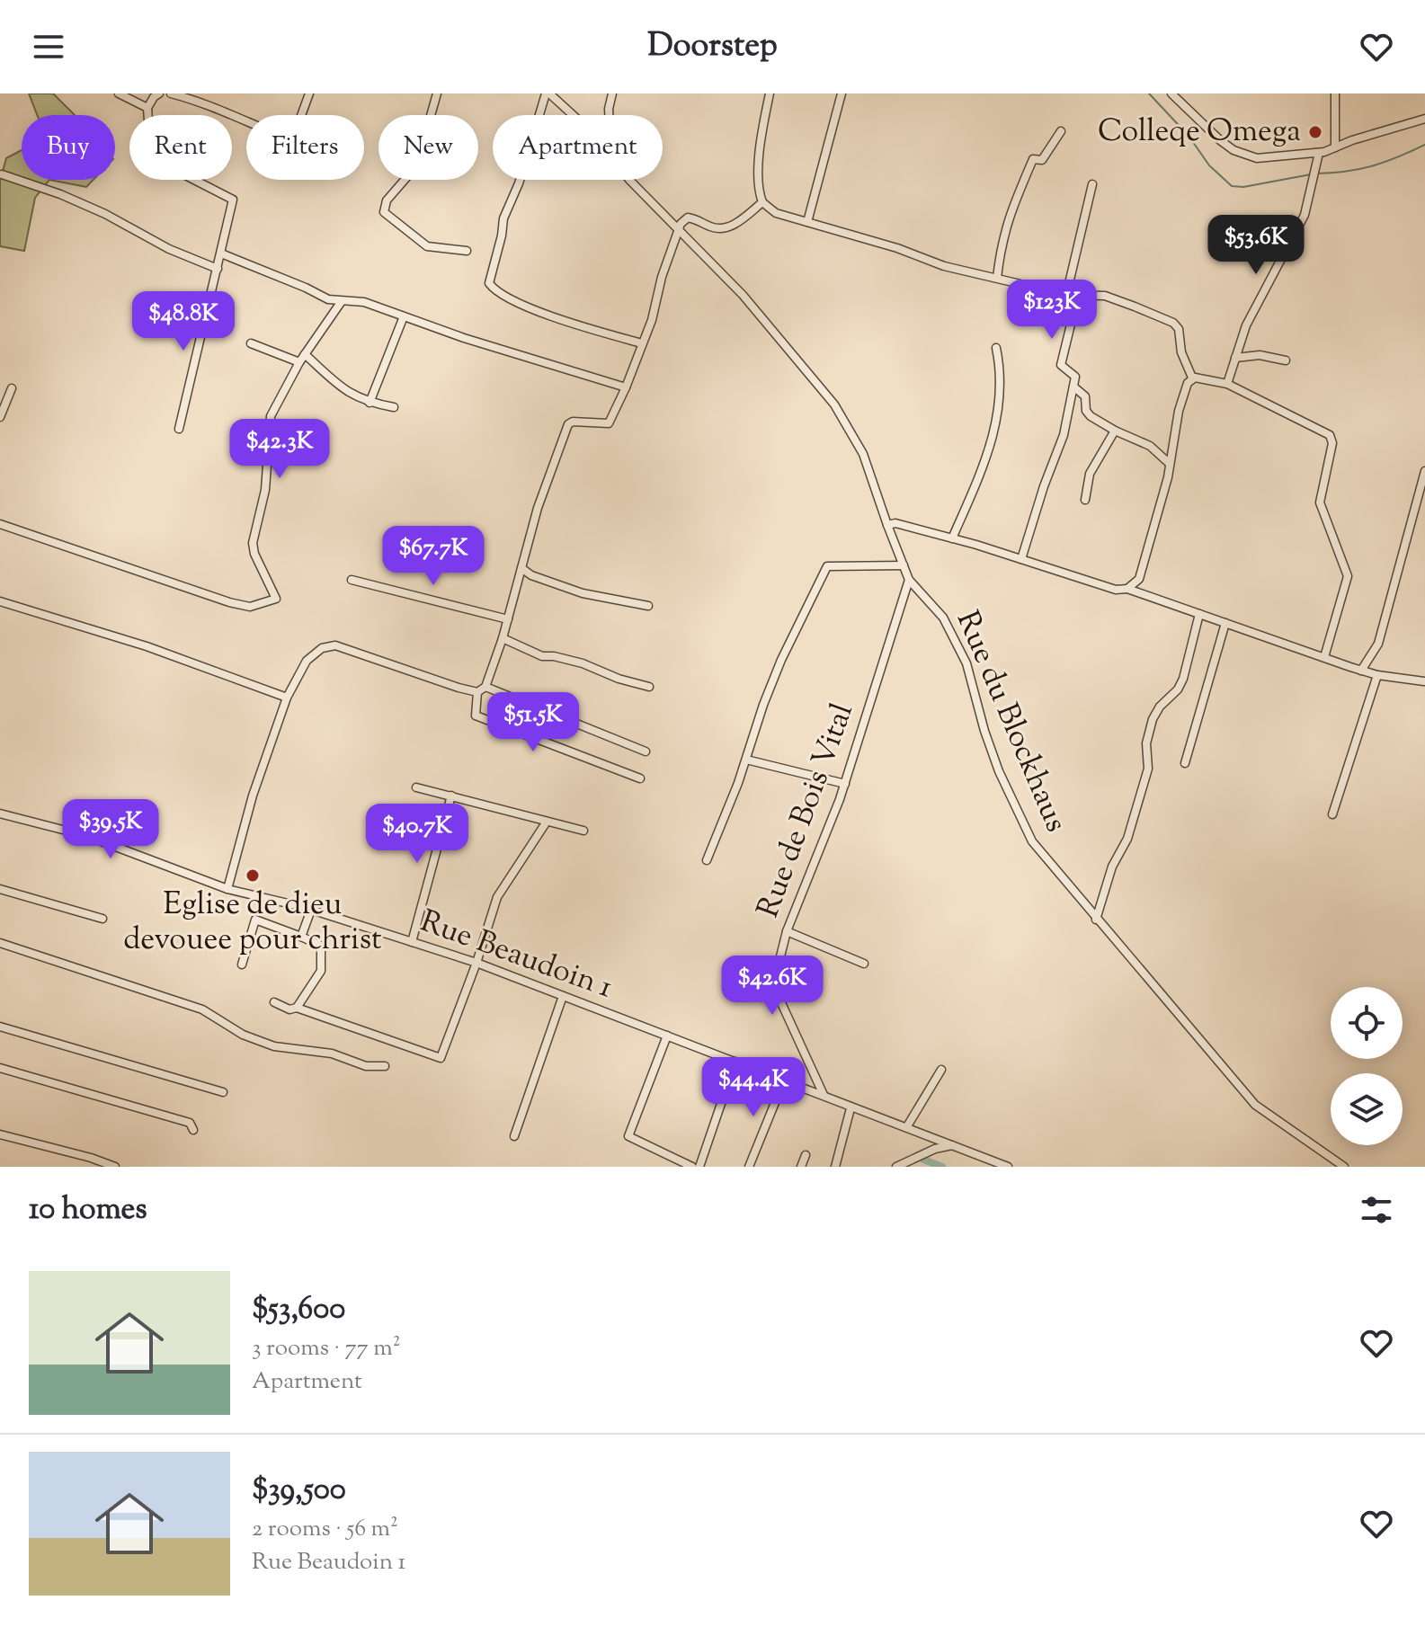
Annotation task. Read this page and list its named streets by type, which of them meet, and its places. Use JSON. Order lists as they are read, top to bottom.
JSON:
{
  "streets": {
    "street": ["Rue du Blockhaus", "Rue de Bois Vital", "Rue Beaudoin 1"]
  },
  "crossings": [
    ["Rue du Blockhaus", "Rue de Bois Vital"],
    ["Rue de Bois Vital", "Rue Beaudoin 1"]
  ],
  "places": ["Colleqe Omega", "Eglise de dieu devouee pour christ"],
  "page": {
    "header": "Doorstep",
    "chip": [
      "Buy",
      "Rent",
      "Filters",
      "New",
      "Apartment"
    ],
    "price": [
      "$53.6K",
      "$123K",
      "$48.8K",
      "$42.3K",
      "$67.7K",
      "$51.5K",
      "$39.5K",
      "$40.7K",
      "$42.6K",
      "$44.4K"
    ],
    "heading": "10 homes",
    "list": [
      {
        "name": "$53,600",
        "note": "3 rooms · 77 m² · Apartment"
      },
      {
        "name": "$39,500",
        "note": "2 rooms · 56 m² · Rue Beaudoin 1"
      }
    ]
  }
}
